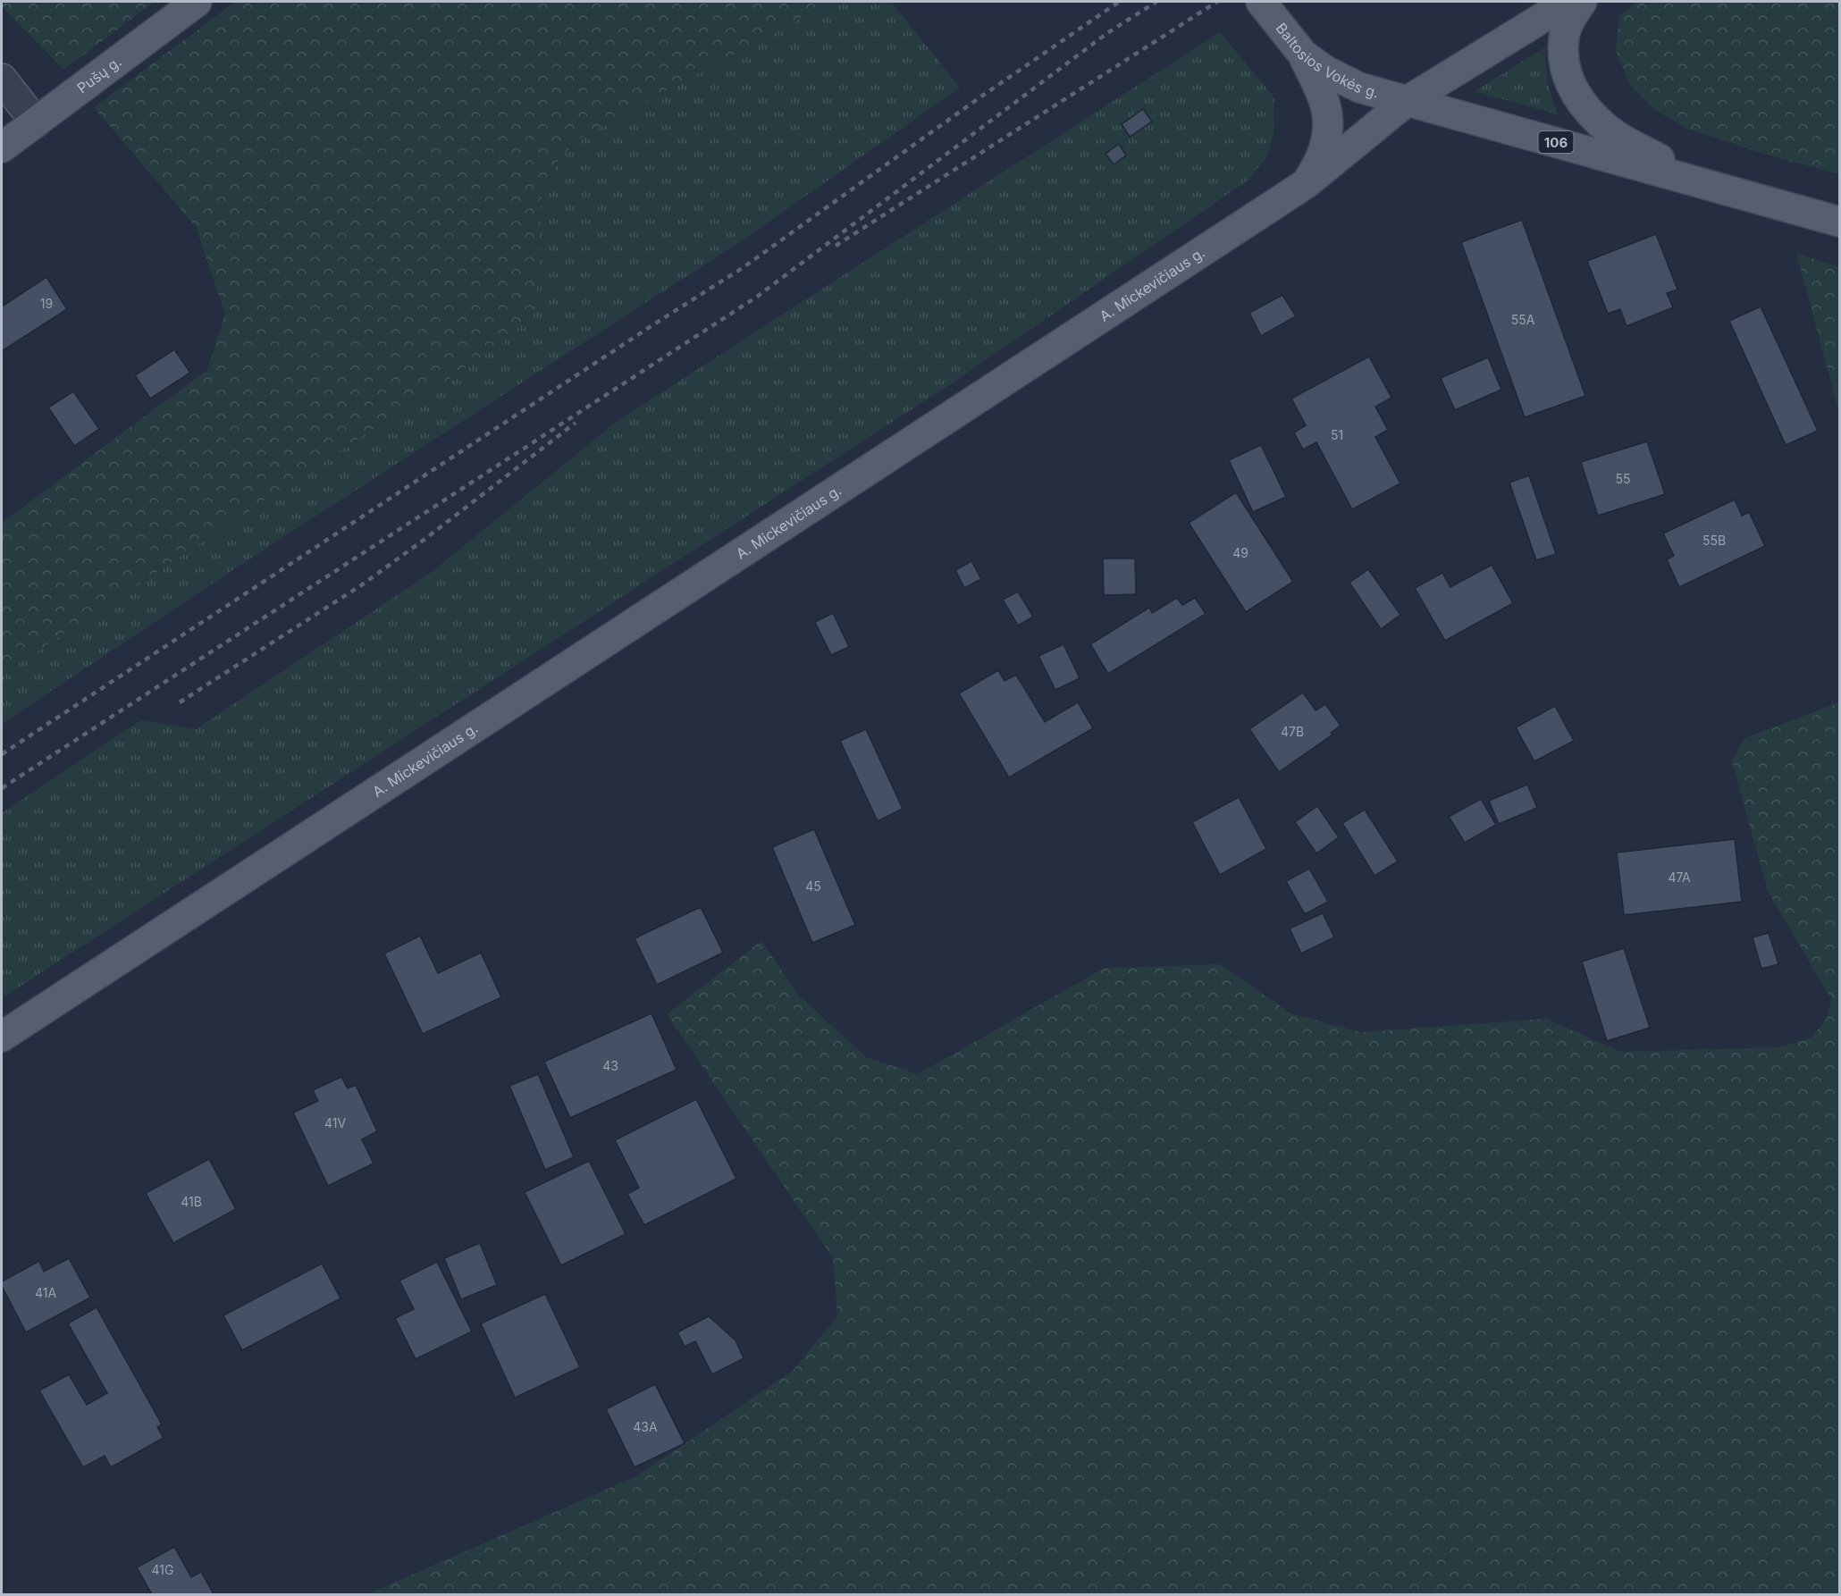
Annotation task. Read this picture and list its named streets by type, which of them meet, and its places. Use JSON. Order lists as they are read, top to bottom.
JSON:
{
  "streets": {
    "main road": [
      "Baltosios Vokės g.",
      "Pušų g.",
      "106",
      "A. Mickevičiaus g."
    ]
  },
  "crossings": [
    ["Baltosios Vokės g.", "106"],
    ["Baltosios Vokės g.", "A. Mickevičiaus g."],
    ["106", "A. Mickevičiaus g."]
  ],
  "house_numbers": [
    "19",
    "55A",
    "51",
    "55",
    "55B",
    "49",
    "47B",
    "47A",
    "45",
    "43",
    "41V",
    "41B",
    "41A",
    "43A",
    "41G"
  ]
}
